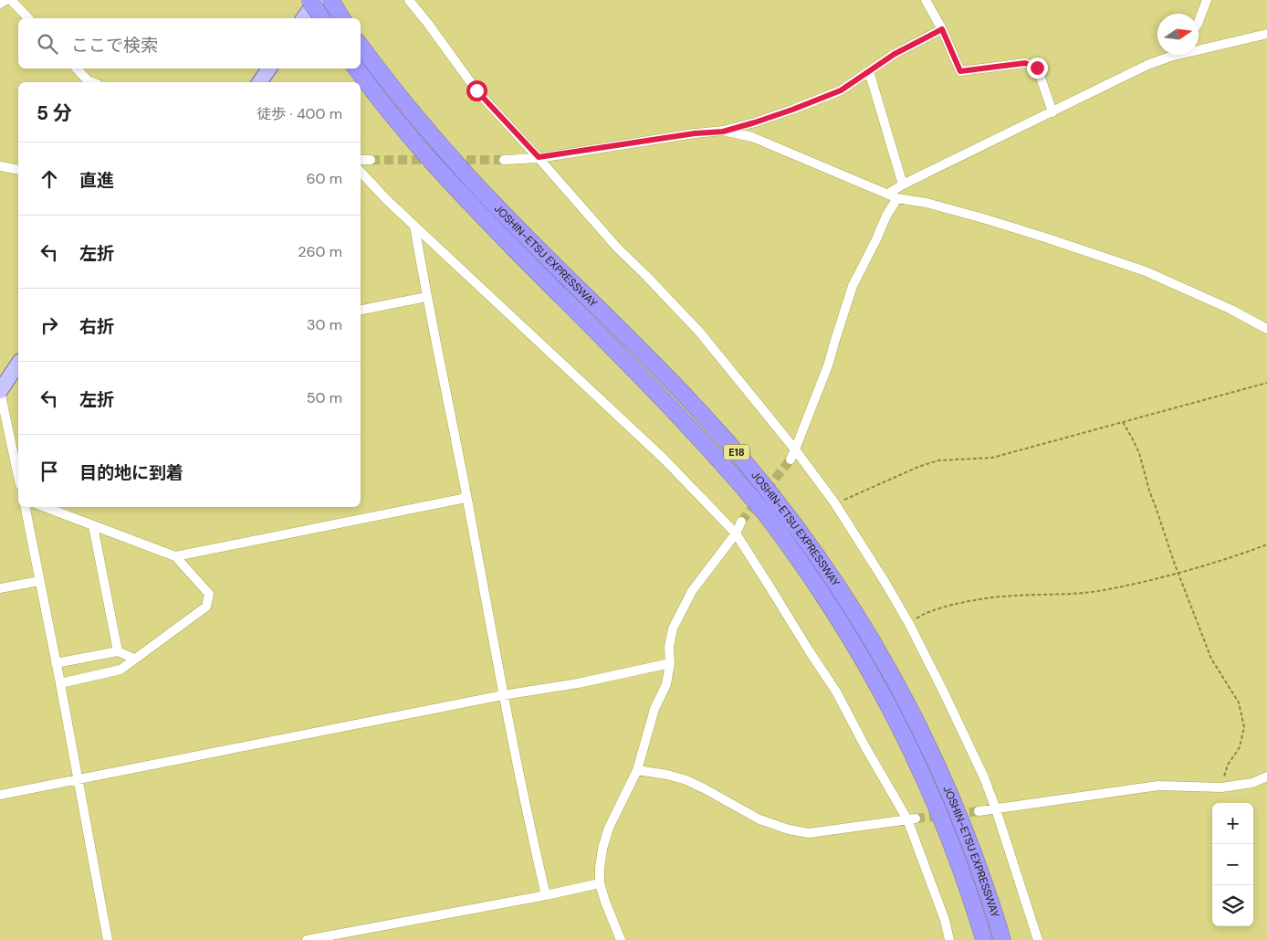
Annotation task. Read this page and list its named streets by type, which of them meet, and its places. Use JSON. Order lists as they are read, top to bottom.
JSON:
{
  "streets": {
    "highway": ["JOSHIN-ETSU EXPRESSWAY", "E18"]
  },
  "north": "right",
  "page": {
    "search": "ここで検索",
    "heading": ["5 分", "徒歩 · 400 m"],
    "list": [
      ["直進", "60 m"],
      ["左折", "260 m"],
      ["右折", "30 m"],
      ["左折", "50 m"],
      "目的地に到着"
    ],
    "map_buttons": ["+", "−"]
  }
}
